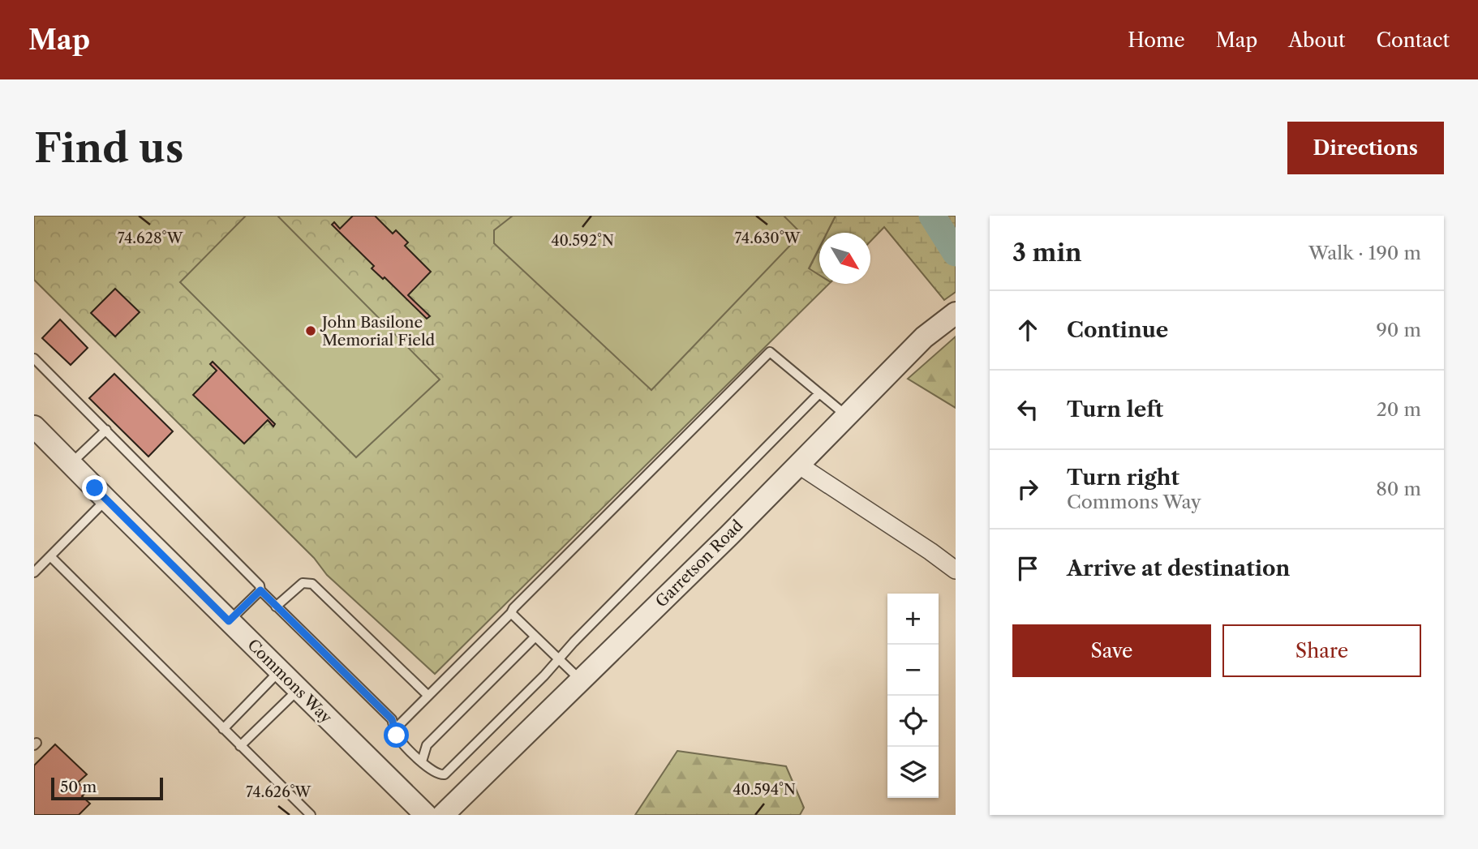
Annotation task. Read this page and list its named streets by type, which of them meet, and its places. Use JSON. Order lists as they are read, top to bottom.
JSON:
{
  "streets": {
    "street": ["Garretson Road", "Commons Way"]
  },
  "places": ["John Basilone Memorial Field"],
  "scale_bar": "50 m",
  "north": "bottom right",
  "page": {
    "header": "Map",
    "nav": [
      "Home",
      "Map",
      "About",
      "Contact"
    ],
    "buttons": [
      "Directions",
      ["Save", "Share"]
    ],
    "title": "Find us",
    "heading": ["3 min", "Walk · 190 m"],
    "list": [
      ["Continue", "90 m"],
      ["Turn left", "20 m"],
      ["Turn right", "Commons Way", "80 m"],
      "Arrive at destination"
    ],
    "map_buttons": ["+", "−"],
    "scale": "50 m"
  },
  "coordinates": [
    "74.628°W",
    "74.630°W",
    "40.592°N",
    "40.594°N",
    "74.626°W"
  ]
}
